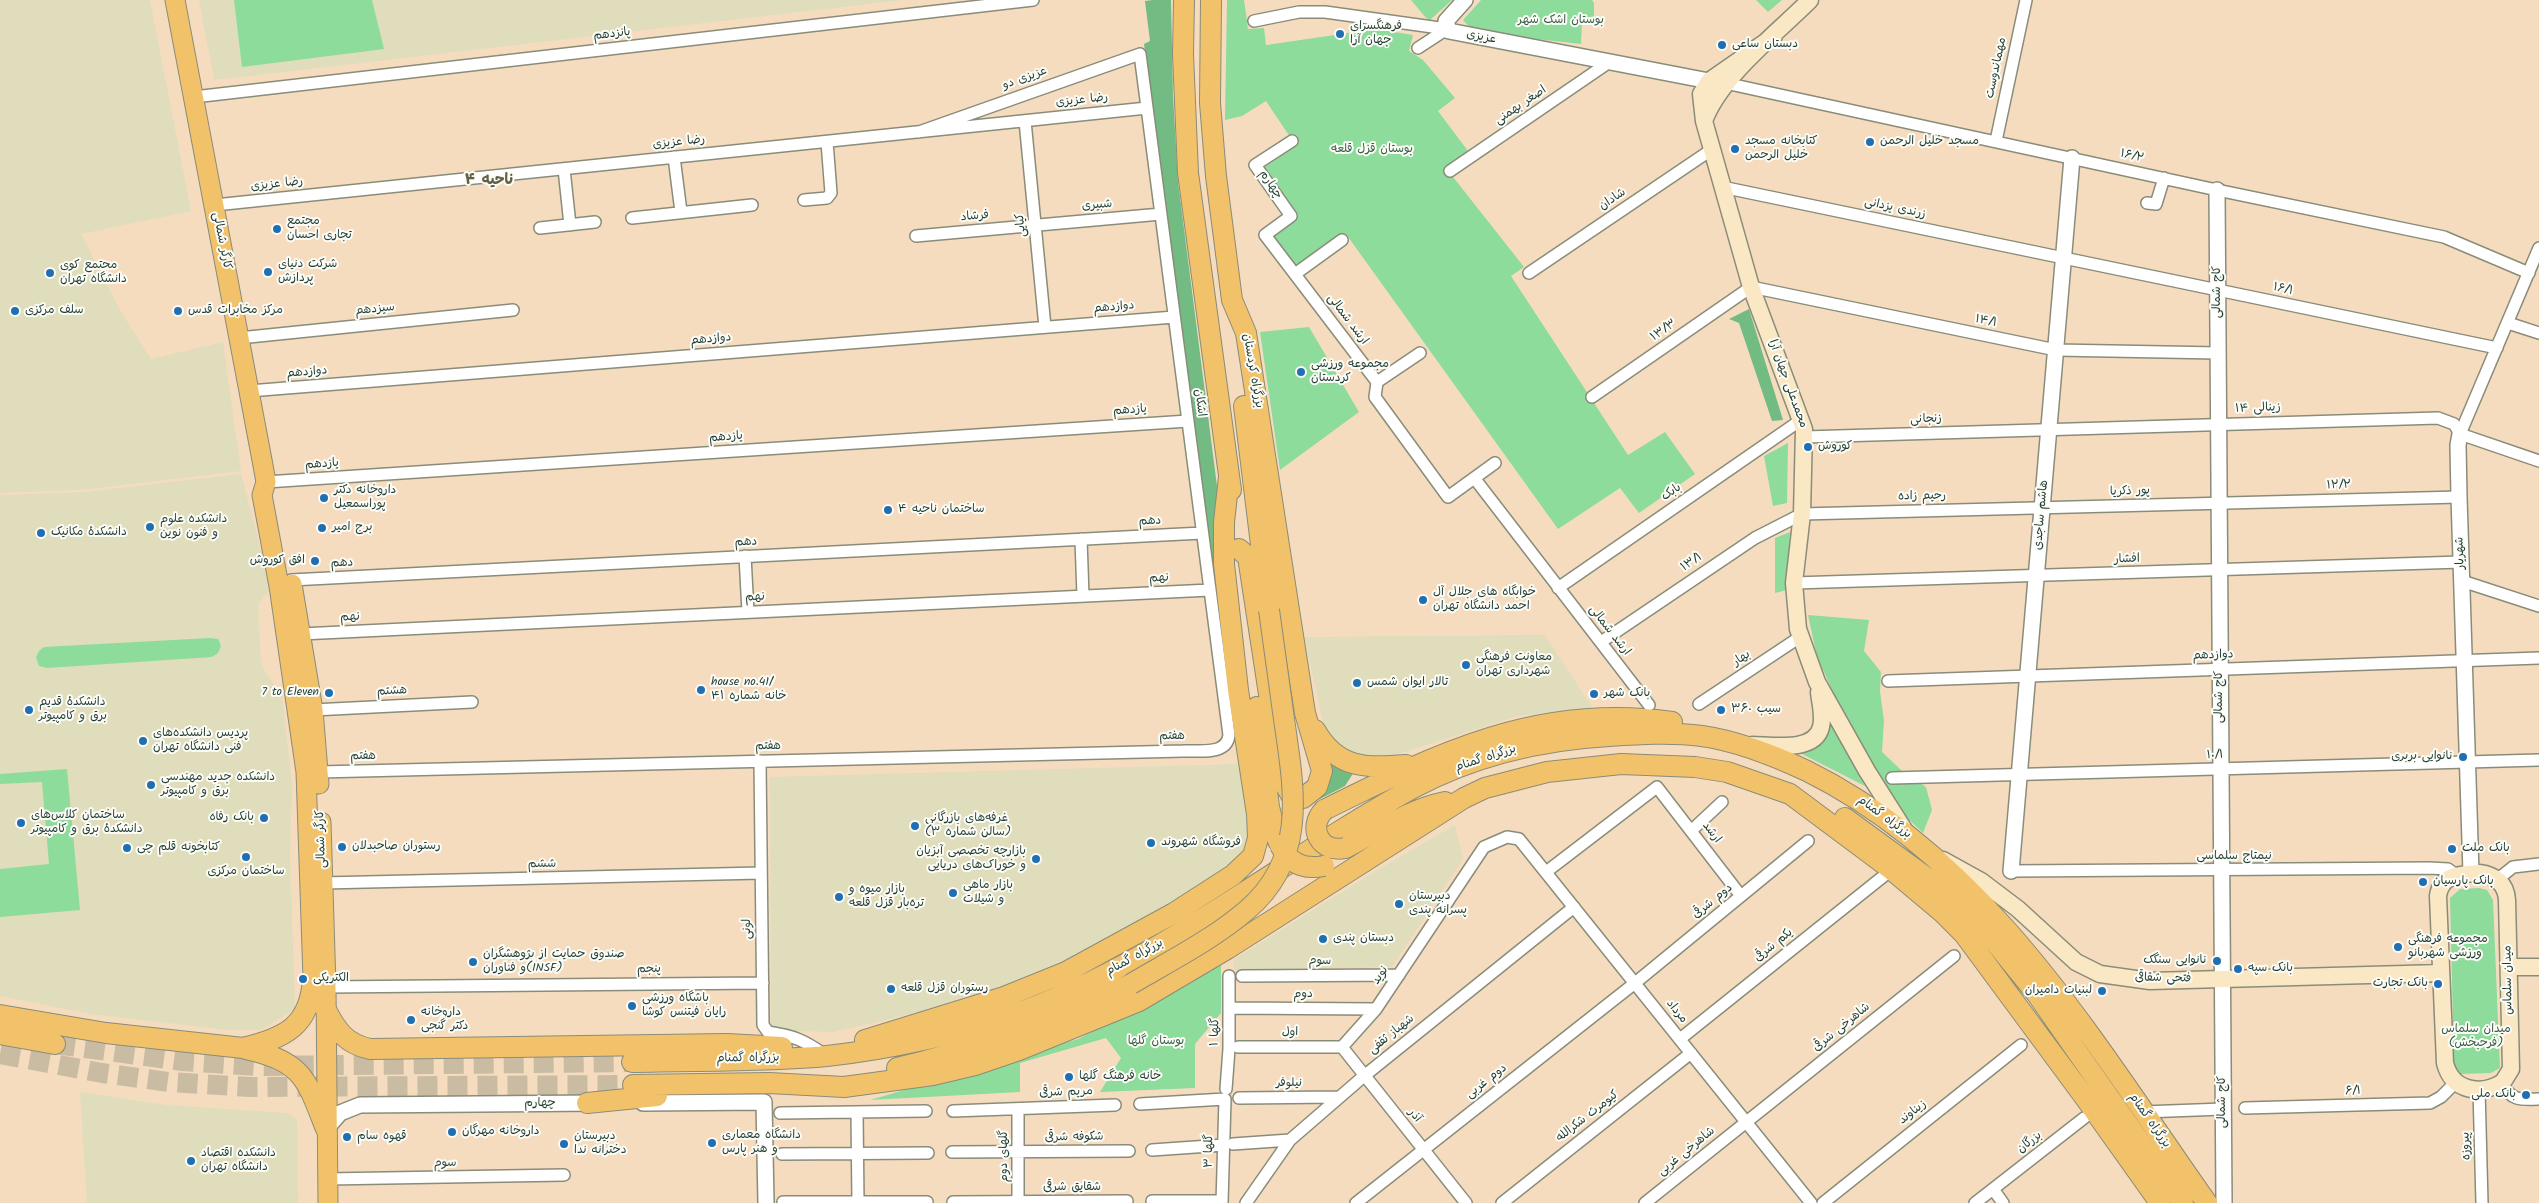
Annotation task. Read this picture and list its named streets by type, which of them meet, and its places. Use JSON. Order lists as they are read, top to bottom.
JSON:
{
  "streets": {
    "highway": ["بزرگراه کردستان", "بزرگراه گمنام"],
    "main road": [
      "کارگر شمالی",
      "محمدعلی جهان آرا",
      "فتحی شقاقی",
      "میدان سلماس"
    ],
    "street": [
      "پانزدهم",
      "عزیزی",
      "مهماندوست",
      "عزیزی دو",
      "رضا عزیزی",
      "اصغر بهمنی",
      "۱۶/۲",
      "چهارم",
      "شادان",
      "شبیری",
      "زرندی یزدانی",
      "فرشاد",
      "کیایی",
      "۱۶/۱",
      "کاج شمالی",
      "دوازدهم",
      "سیزدهم",
      "ارشد شمالی",
      "۱۴/۱",
      "۱۳/۳",
      "اشکان",
      "زینالی ۱۴",
      "یازدهم",
      "زنجانی",
      "۱۲/۲",
      "پور ذکریا",
      "بابک",
      "رحیم زاده",
      "هاشم ساجدی",
      "دهم",
      "شهریار",
      "افشار",
      "۱۳/۱",
      "نهم",
      "بهار",
      "هشتم",
      "هفتم",
      "۱۰/۱",
      "ارشد",
      "نیمتاج سلماسی",
      "ششم",
      "دوم شرقی",
      "لونی",
      "یکم شرقی",
      "سوم",
      "پنجم",
      "نوید",
      "دوم",
      "مرداد",
      "شاهرخی شرقی",
      "گلها ۱",
      "اول",
      "شهباز ثقفی",
      "دوم غربی",
      "نیلوفر",
      "۶/۱",
      "مریم شرقی",
      "زیناوند",
      "آذر",
      "کیومرث شکرالله",
      "شکوفه شرقی",
      "بزرگان",
      "پیروزه",
      "گلها ۳",
      "شاهرخی غربی",
      "گلهای دوم",
      "شقایق شرقی"
    ]
  },
  "crossings": [
    ["پانزدهم", "کارگر شمالی"],
    ["عزیزی", "اصغر بهمنی"],
    ["عزیزی", "محمدعلی جهان آرا"],
    ["مهماندوست", "۱۶/۲"],
    ["عزیزی دو", "رضا عزیزی"],
    ["عزیزی دو", "اشکان"],
    ["رضا عزیزی", "کیایی"],
    ["رضا عزیزی", "کارگر شمالی"],
    ["رضا عزیزی", "اشکان"],
    ["۱۶/۲", "کاج شمالی"],
    ["۱۶/۲", "هاشم ساجدی"],
    ["۱۶/۲", "شهریار"],
    ["چهارم", "کارگر شمالی"],
    ["چهارم", "ارشد شمالی"],
    ["شادان", "محمدعلی جهان آرا"],
    ["شبیری", "فرشاد"],
    ["شبیری", "کیایی"],
    ["شبیری", "اشکان"],
    ["زرندی یزدانی", "۱۶/۱"],
    ["زرندی یزدانی", "محمدعلی جهان آرا"],
    ["زرندی یزدانی", "هاشم ساجدی"],
    ["فرشاد", "کیایی"],
    ["کیایی", "دوازدهم"],
    ["کارگر شمالی", "دوازدهم"],
    ["کارگر شمالی", "سیزدهم"],
    ["کارگر شمالی", "یازدهم"],
    ["کارگر شمالی", "دهم"],
    ["کارگر شمالی", "نهم"],
    ["کارگر شمالی", "هشتم"],
    ["کارگر شمالی", "هفتم"],
    ["کارگر شمالی", "ششم"],
    ["کارگر شمالی", "سوم"],
    ["کارگر شمالی", "پنجم"],
    ["۱۶/۱", "کاج شمالی"],
    ["۱۶/۱", "هاشم ساجدی"],
    ["۱۶/۱", "شهریار"],
    ["کاج شمالی", "دوازدهم"],
    ["کاج شمالی", "۱۴/۱"],
    ["کاج شمالی", "زینالی ۱۴"],
    ["کاج شمالی", "۱۲/۲"],
    ["کاج شمالی", "پور ذکریا"],
    ["کاج شمالی", "افشار"],
    ["کاج شمالی", "۱۰/۱"],
    ["کاج شمالی", "نیمتاج سلماسی"],
    ["کاج شمالی", "فتحی شقاقی"],
    ["دوازدهم", "اشکان"],
    ["دوازدهم", "هاشم ساجدی"],
    ["دوازدهم", "شهریار"],
    ["ارشد شمالی", "بابک"],
    ["ارشد شمالی", "۱۳/۱"],
    ["۱۴/۱", "۱۳/۳"],
    ["۱۴/۱", "محمدعلی جهان آرا"],
    ["۱۴/۱", "هاشم ساجدی"],
    ["۱۳/۳", "محمدعلی جهان آرا"],
    ["محمدعلی جهان آرا", "زنجانی"],
    ["محمدعلی جهان آرا", "بابک"],
    ["محمدعلی جهان آرا", "رحیم زاده"],
    ["محمدعلی جهان آرا", "افشار"],
    ["محمدعلی جهان آرا", "۱۳/۱"],
    ["محمدعلی جهان آرا", "بهار"],
    ["اشکان", "یازدهم"],
    ["اشکان", "دهم"],
    ["اشکان", "نهم"],
    ["اشکان", "هفتم"],
    ["زینالی ۱۴", "زنجانی"],
    ["زینالی ۱۴", "هاشم ساجدی"],
    ["زینالی ۱۴", "شهریار"],
    ["زنجانی", "هاشم ساجدی"],
    ["۱۲/۲", "پور ذکریا"],
    ["۱۲/۲", "شهریار"],
    ["پور ذکریا", "رحیم زاده"],
    ["پور ذکریا", "هاشم ساجدی"],
    ["رحیم زاده", "هاشم ساجدی"],
    ["رحیم زاده", "۱۳/۱"],
    ["هاشم ساجدی", "افشار"],
    ["هاشم ساجدی", "۱۰/۱"],
    ["هاشم ساجدی", "نیمتاج سلماسی"],
    ["شهریار", "افشار"],
    ["شهریار", "۱۰/۱"],
    ["شهریار", "نیمتاج سلماسی"],
    ["هفتم", "لونی"],
    ["بزرگراه گمنام", "لونی"],
    ["بزرگراه گمنام", "فتحی شقاقی"],
    ["ارشد", "دوم شرقی"],
    ["ارشد", "مرداد"],
    ["ششم", "لونی"],
    ["دوم شرقی", "مرداد"],
    ["دوم شرقی", "دوم غربی"],
    ["لونی", "پنجم"],
    ["یکم شرقی", "مرداد"],
    ["سوم", "نوید"],
    ["نوید", "دوم"],
    ["نوید", "مرداد"],
    ["نوید", "اول"],
    ["نوید", "آذر"],
    ["دوم", "گلها ۱"],
    ["مرداد", "شاهرخی شرقی"],
    ["مرداد", "شهباز ثقفی"],
    ["مرداد", "دوم غربی"],
    ["مرداد", "کیومرث شکرالله"],
    ["مرداد", "شاهرخی غربی"],
    ["شاهرخی شرقی", "شاهرخی غربی"],
    ["گلها ۱", "گلها ۳"],
    ["اول", "آذر"],
    ["شهباز ثقفی", "نیلوفر"],
    ["شهباز ثقفی", "آذر"],
    ["دوم غربی", "آذر"],
    ["مریم شرقی", "گلهای دوم"],
    ["شکوفه شرقی", "گلهای دوم"],
    ["گلهای دوم", "شقایق شرقی"]
  ],
  "districts": ["ناحیه ۴"],
  "parks": [
    "بوستان اشک شهر",
    "بوستان قزل قلعه",
    "میدان سلماس (فرحبخش)",
    "بوستان گلها"
  ],
  "places": [
    "فرهنگسرای جهان آرا",
    "دبستان ساعی",
    "مسجد خلیل الرحمن",
    "كتابخانه مسجد خليل الرحمن",
    "مجتمع تجاری احسان",
    "شرکت دنیای پردازش",
    "مجتمع کوی دانشگاه تهران",
    "سلف مرکزی",
    "مرکز مخابرات قدس",
    "مجموعه ورزشی کردستان",
    "کوروش",
    "داروخانه دکتر پوراسمعیل",
    "ساختمان ناحیه ۴",
    "دانشکده علوم و فنون نوین",
    "برج امیر",
    "دانشکدهٔ مکانیک",
    "افق کوروش",
    "خوابگاه های جلال آل احمد دانشگاه تهران",
    "معاونت فرهنگی شهرداری تهران",
    "تالار ایوان شمس",
    "house no.41/ خانه شماره ۴۱",
    "7 to Eleven",
    "بانک شهر",
    "دانشکدهٔ قدیم برق و کامپیوتر",
    "سیب ۳۶۰",
    "پردیس دانشکده‌های فنی دانشگاه تهران",
    "نانوایی بربری",
    "دانشکده جدید مهندسی برق و کامپیوتر",
    "بانک رفاه",
    "ساختمان کلاس‌های دانشکدهٔ برق و کامپیوتر",
    "غرفه‌های بازرگانی (سالن شماره ۳)",
    "فروشگاه شهروند",
    "رستوران صاحبدلان",
    "کتابخونه قلم چی",
    "بانک ملت",
    "ساختمان مرکزی",
    "بازارچه تخصصی آبزیان و خوراک‌های دریایی",
    "بانک پارسیان",
    "بازار ماهی و شیلات",
    "بازار میوه و تره‌بار قزل قلعه",
    "دبیرستان پسرانه پندی",
    "دبستان پندی",
    "مجموعه فرهنگی ورزشی شهربانو",
    "نانوایی سنگک",
    "صندوق حمایت از پژوهشگران و فناوران(INSF)",
    "بانک سپه",
    "الکتریکی",
    "بانک تجارت",
    "رستوران قزل قلعه",
    "لبنیات دامیران",
    "باشگاه ورزشی رایان فیتنس کوشا",
    "داروخانه دکتر گنجی",
    "خانه فرهنگ گلها",
    "بانک ملی",
    "داروخانه مهرگان",
    "قهوه سام",
    "دانشگاه معماری و هنر پارس",
    "دبیرستان دخترانه ندا",
    "دانشکده اقتصاد دانشگاه تهران"
  ]
}
